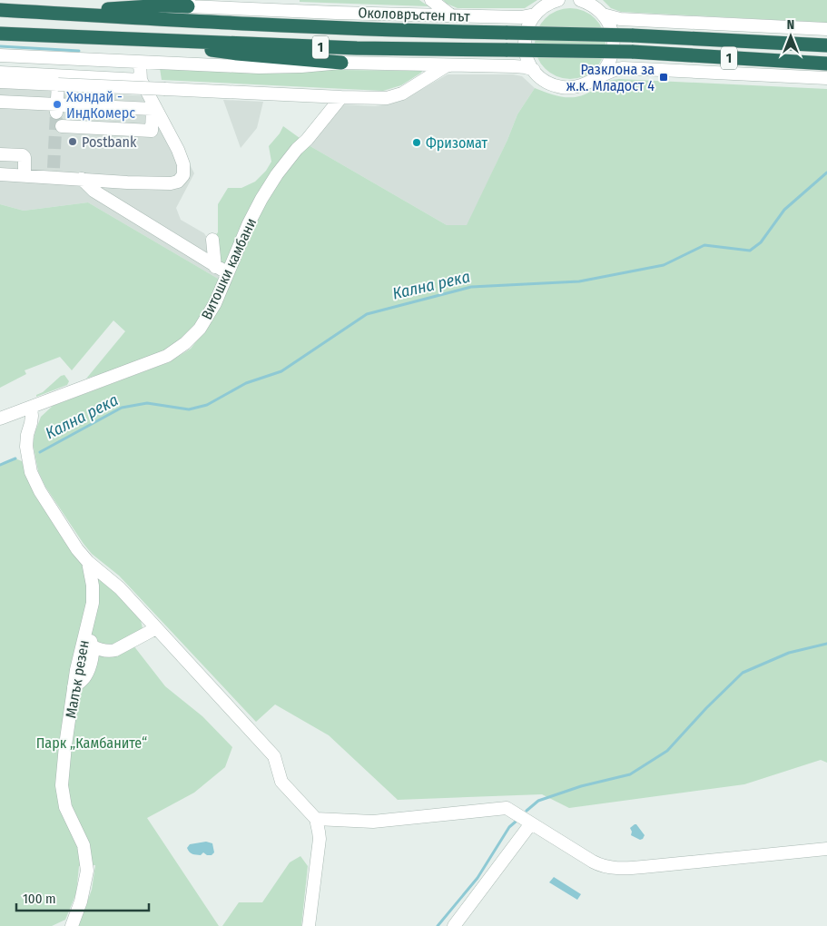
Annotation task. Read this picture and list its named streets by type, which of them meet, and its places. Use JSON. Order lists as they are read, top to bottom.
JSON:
{
  "streets": {
    "highway": ["Околовръстен път", "1"],
    "street": ["Витошки камбани", "Малък резен"]
  },
  "water": ["Кална река"],
  "parks": ["Парк „Камбаните“"],
  "places": {
    "transit": ["Разклона за ж.к. Младост 4"],
    "other": ["Хюндай - ИндКомерс", "Postbank", "Фризомат"]
  },
  "scale_bar": "100 m",
  "north": "top"
}
